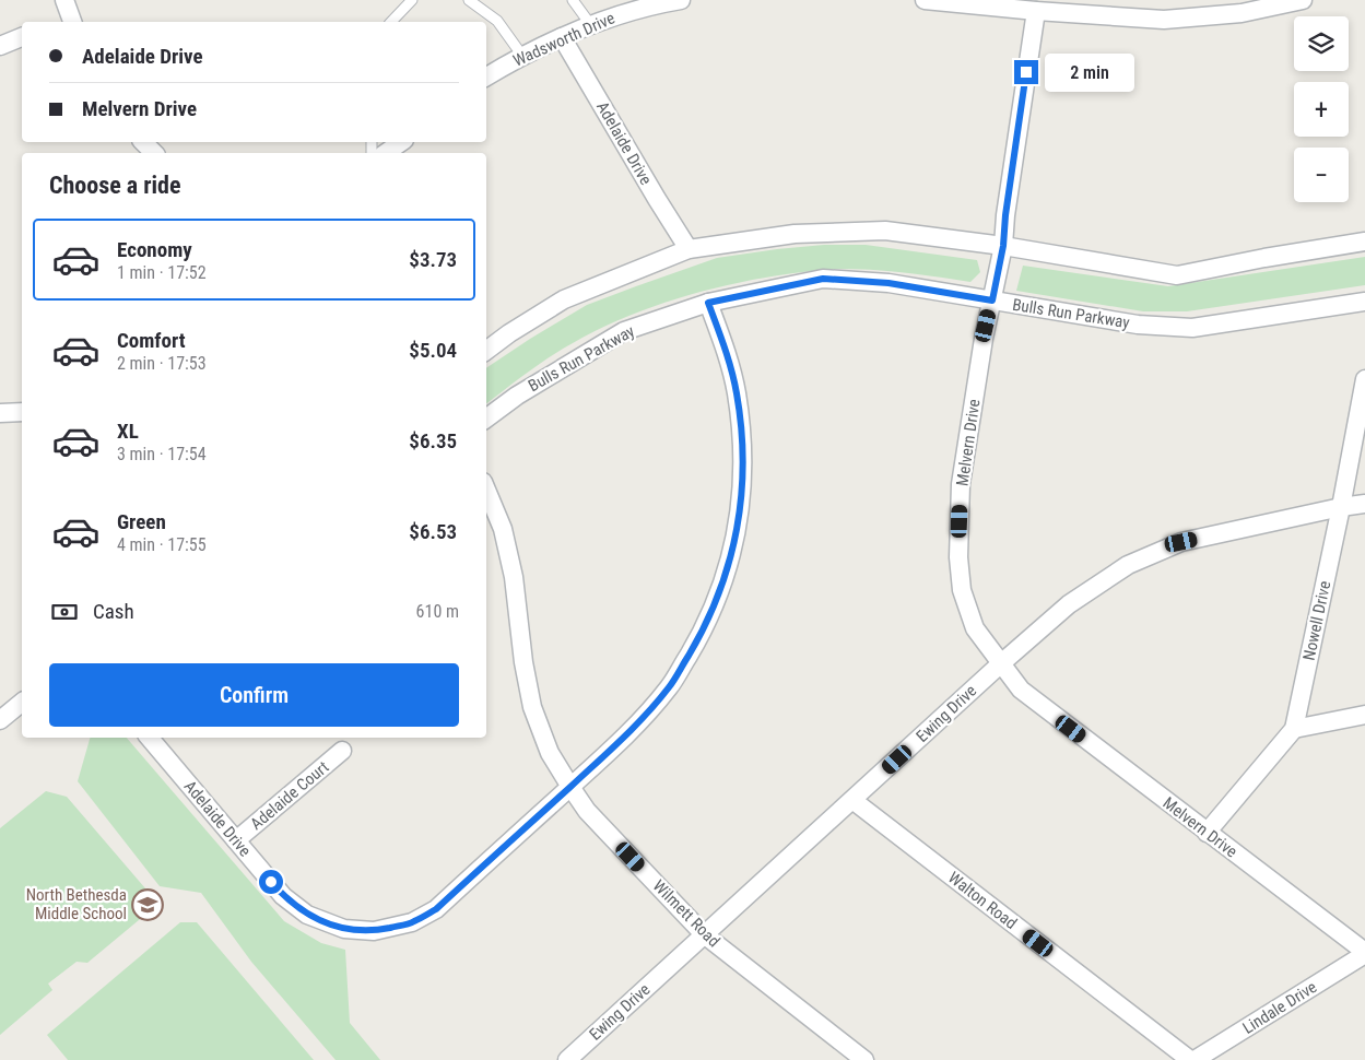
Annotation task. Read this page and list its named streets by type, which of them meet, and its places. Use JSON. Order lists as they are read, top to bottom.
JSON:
{
  "streets": {
    "street": [
      "Wadsworth Drive",
      "Adelaide Drive",
      "Bulls Run Parkway",
      "Melvern Drive",
      "Nowell Drive",
      "Ewing Drive",
      "Adelaide Court",
      "Walton Road",
      "Wilmett Road",
      "Lindale Drive"
    ]
  },
  "crossings": [
    ["Wadsworth Drive", "Adelaide Drive"],
    ["Adelaide Drive", "Bulls Run Parkway"],
    ["Adelaide Drive", "Adelaide Court"],
    ["Adelaide Drive", "Wilmett Road"],
    ["Bulls Run Parkway", "Melvern Drive"],
    ["Melvern Drive", "Nowell Drive"],
    ["Melvern Drive", "Ewing Drive"],
    ["Melvern Drive", "Lindale Drive"],
    ["Nowell Drive", "Ewing Drive"],
    ["Ewing Drive", "Walton Road"],
    ["Ewing Drive", "Wilmett Road"],
    ["Walton Road", "Lindale Drive"]
  ],
  "places": {
    "school or university": ["North Bethesda Middle School"]
  },
  "page": {
    "map_buttons": ["+", "−"],
    "banner": ["Adelaide Drive", "Melvern Drive"],
    "bubble": "2 min",
    "heading": "Choose a ride",
    "list": [
      {
        "name": "Economy",
        "note": "1 min · 17:52",
        "value": "$3.73"
      },
      {
        "name": "Comfort",
        "note": "2 min · 17:53",
        "value": "$5.04"
      },
      {
        "name": "XL",
        "note": "3 min · 17:54",
        "value": "$6.35"
      },
      {
        "name": "Green",
        "note": "4 min · 17:55",
        "value": "$6.53"
      }
    ],
    "pay": ["Cash", "610 m"],
    "buttons": "Confirm"
  }
}
